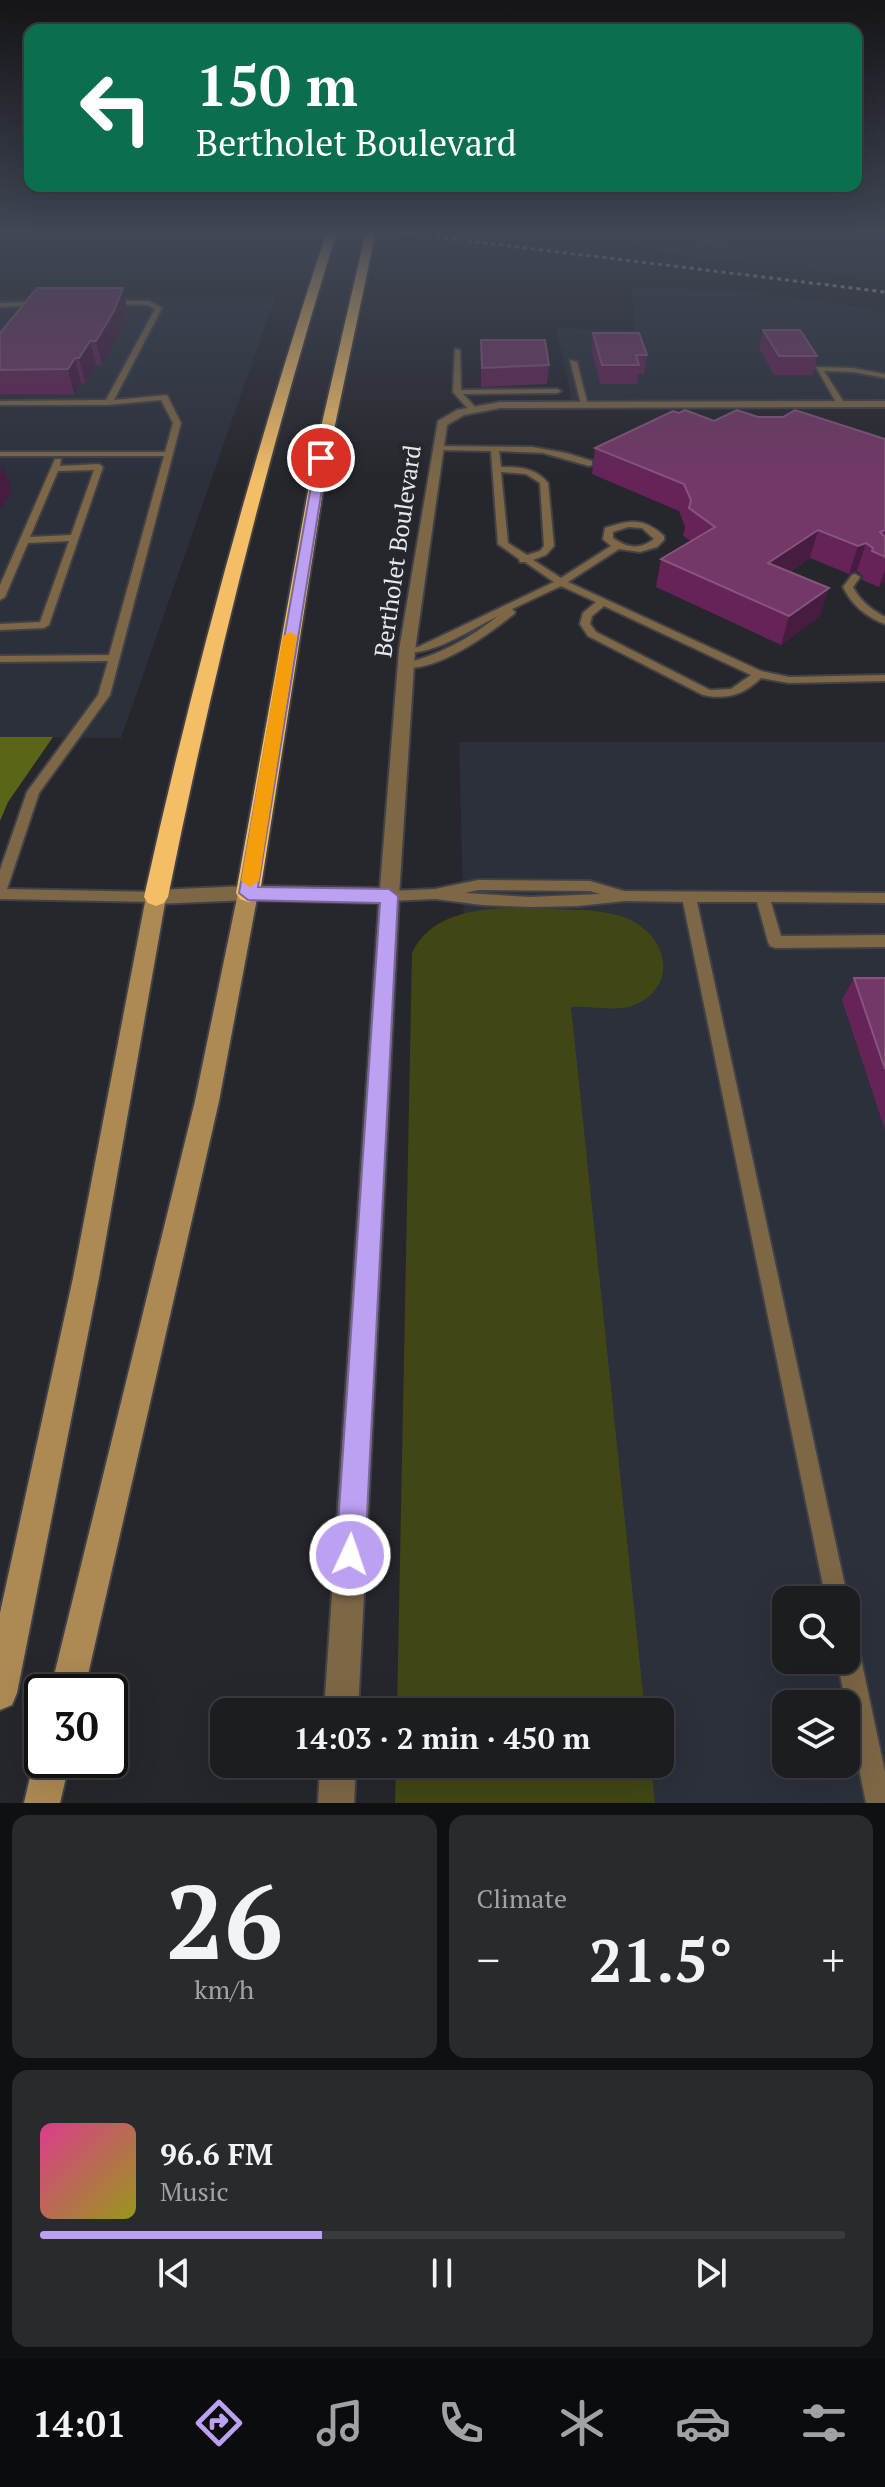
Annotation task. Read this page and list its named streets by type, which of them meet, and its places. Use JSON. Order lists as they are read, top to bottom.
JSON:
{
  "streets": {
    "street": ["Bertholet Boulevard"]
  },
  "page": {
    "turn": ["150 m", "Bertholet Boulevard"],
    "limit": "30",
    "trip": "14:03 · 2 min · 450 m",
    "tile": [
      ["26", "km/h"],
      "Climate"
    ],
    "heat": ["−", "21.5°", "+"],
    "song": ["96.6 FM", "Music"],
    "tabs": "14:01"
  }
}
